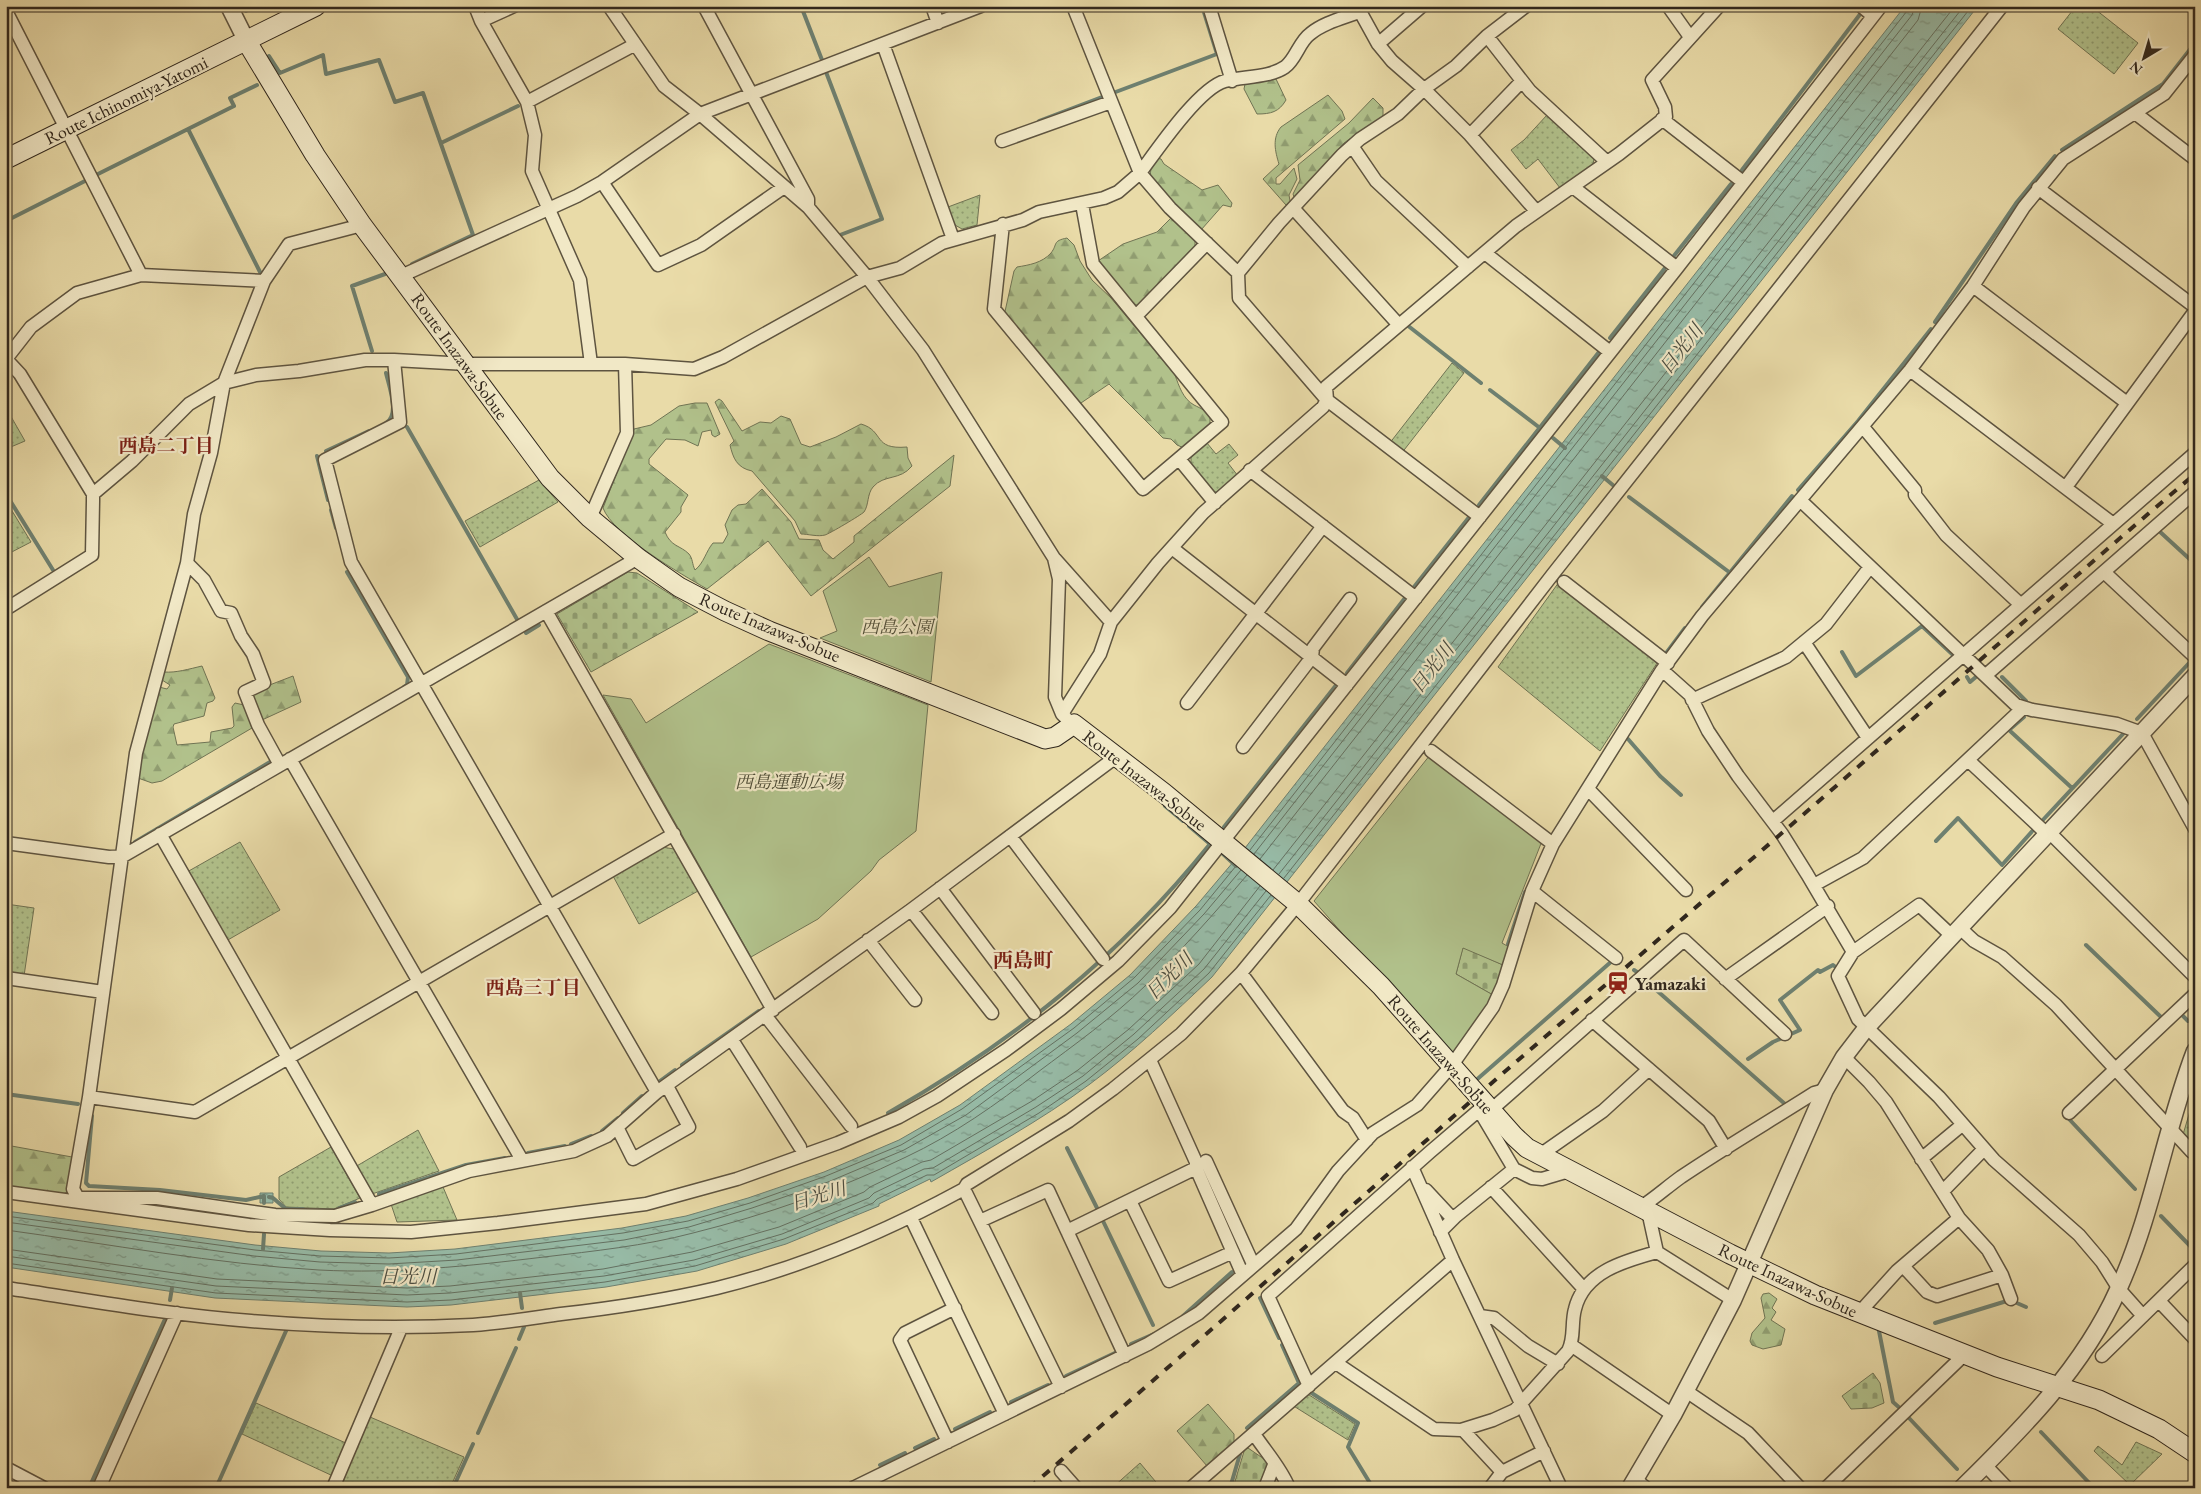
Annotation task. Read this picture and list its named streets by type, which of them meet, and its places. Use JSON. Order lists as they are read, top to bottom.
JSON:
{
  "streets": {
    "main road": ["Route Ichinomiya-Yatomi", "Route Inazawa-Sobue"]
  },
  "crossings": [
    ["Route Ichinomiya-Yatomi", "Route Inazawa-Sobue"]
  ],
  "districts": ["西島二丁目", "西島町", "西島三丁目"],
  "water": ["日光川"],
  "parks": ["西島公園", "西島運動広場"],
  "places": {
    "station": ["Yamazaki"]
  },
  "north": "bottom left"
}
